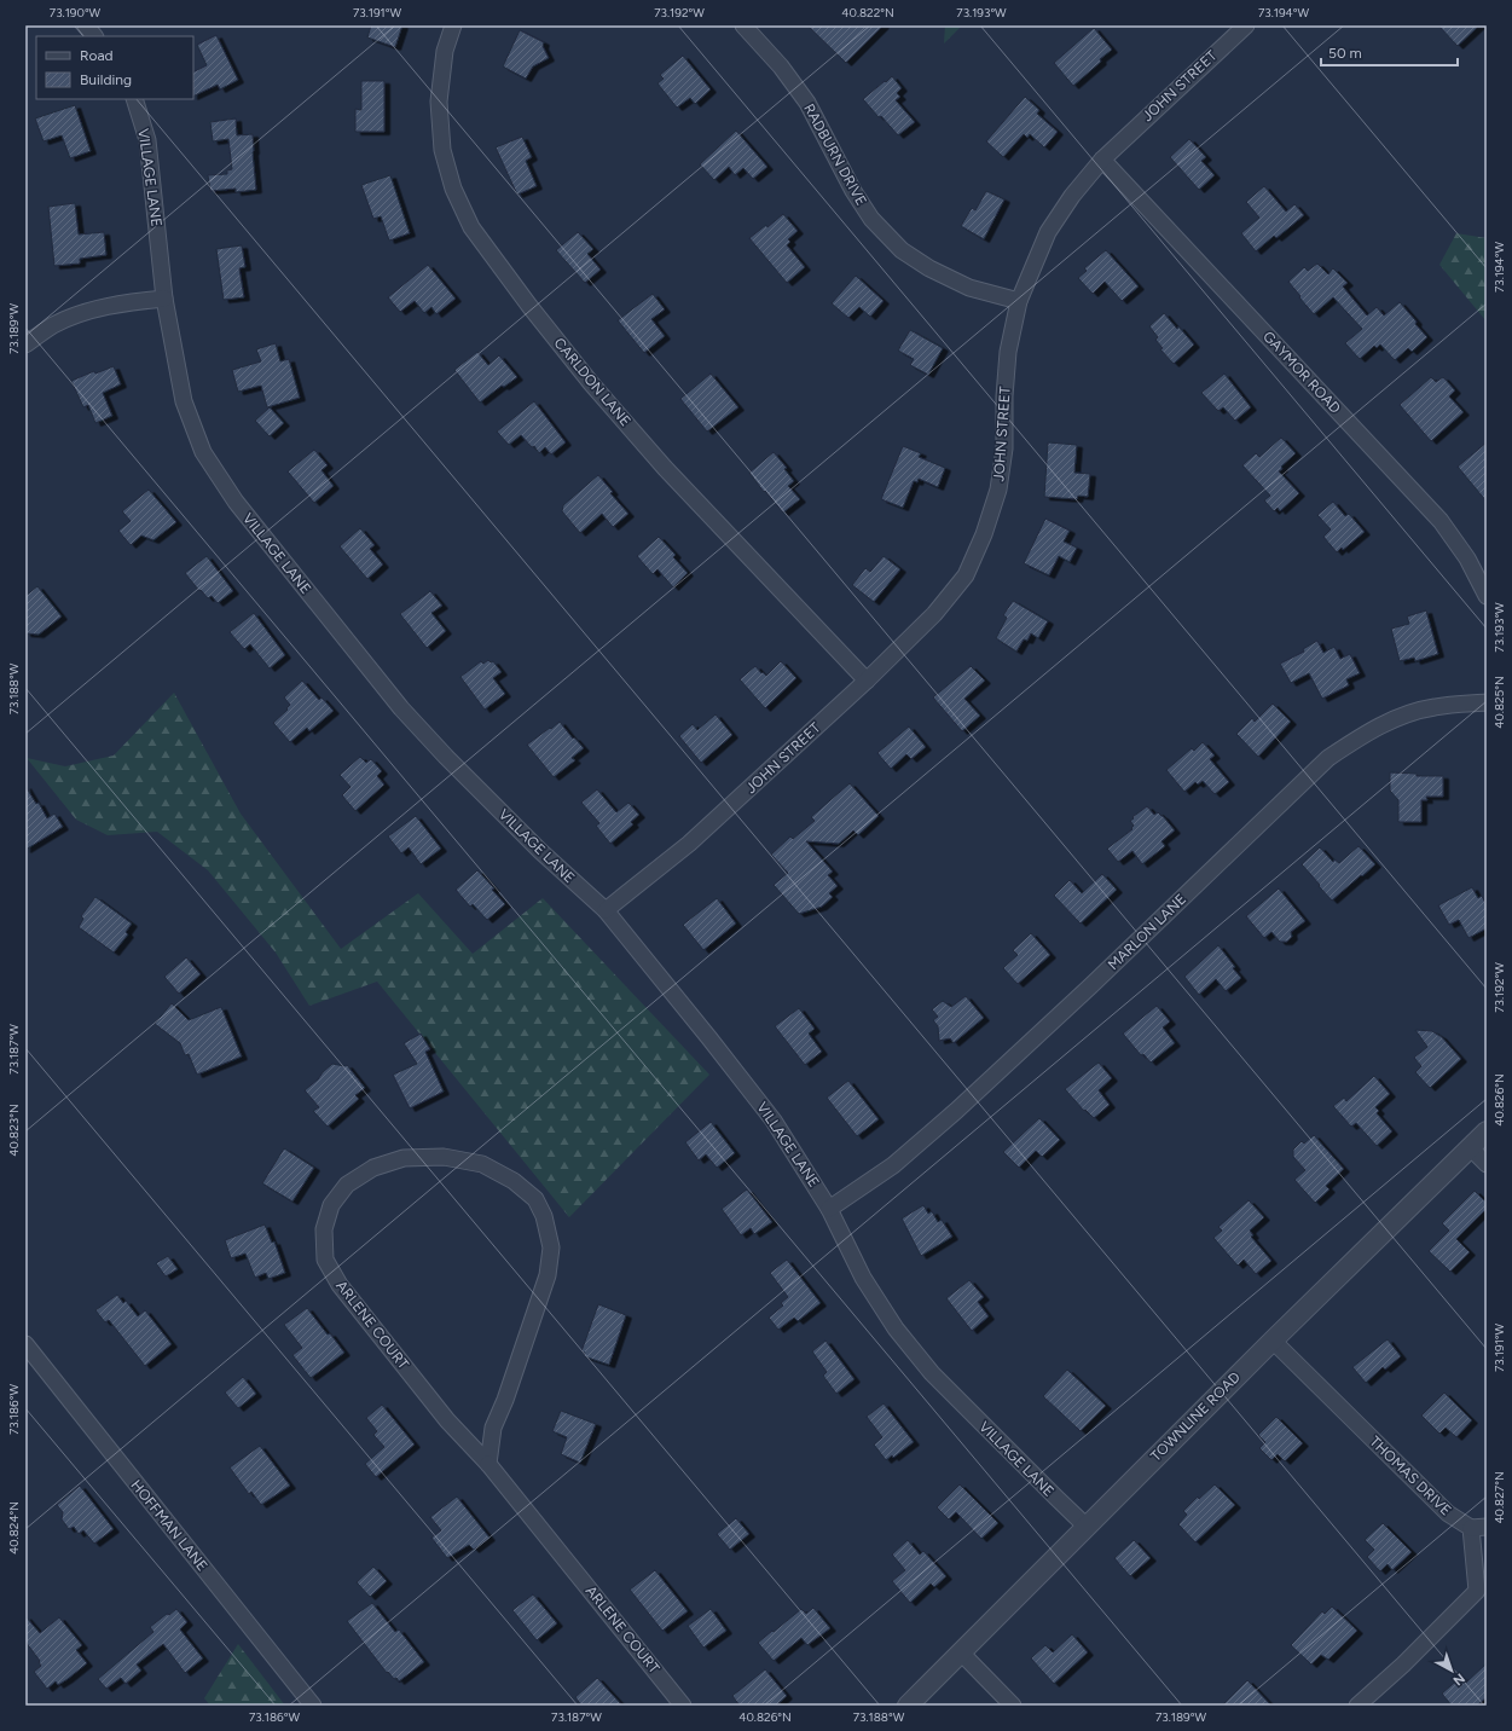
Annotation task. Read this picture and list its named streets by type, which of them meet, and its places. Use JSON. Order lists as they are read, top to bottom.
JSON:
{
  "streets": {
    "street": [
      "JOHN STREET",
      "RADBURN DRIVE",
      "VILLAGE LANE",
      "GAYMOR ROAD",
      "CARLDON LANE",
      "MARLON LANE",
      "ARLENE COURT",
      "TOWNLINE ROAD",
      "THOMAS DRIVE",
      "HOFFMAN LANE"
    ]
  },
  "crossings": [
    ["JOHN STREET", "RADBURN DRIVE"],
    ["JOHN STREET", "VILLAGE LANE"],
    ["JOHN STREET", "GAYMOR ROAD"],
    ["JOHN STREET", "CARLDON LANE"],
    ["VILLAGE LANE", "MARLON LANE"],
    ["VILLAGE LANE", "TOWNLINE ROAD"],
    ["TOWNLINE ROAD", "THOMAS DRIVE"]
  ],
  "legend": ["Road", "Building"],
  "scale_bar": "50 m",
  "north": "bottom right",
  "coordinates": [
    "73.190°W",
    "73.191°W",
    "73.192°W",
    "40.822°N",
    "73.193°W",
    "73.194°W",
    "73.189°W",
    "73.188°W",
    "40.825°N",
    "73.187°W",
    "40.826°N",
    "40.823°N",
    "73.186°W",
    "40.827°N",
    "40.824°N"
  ]
}
